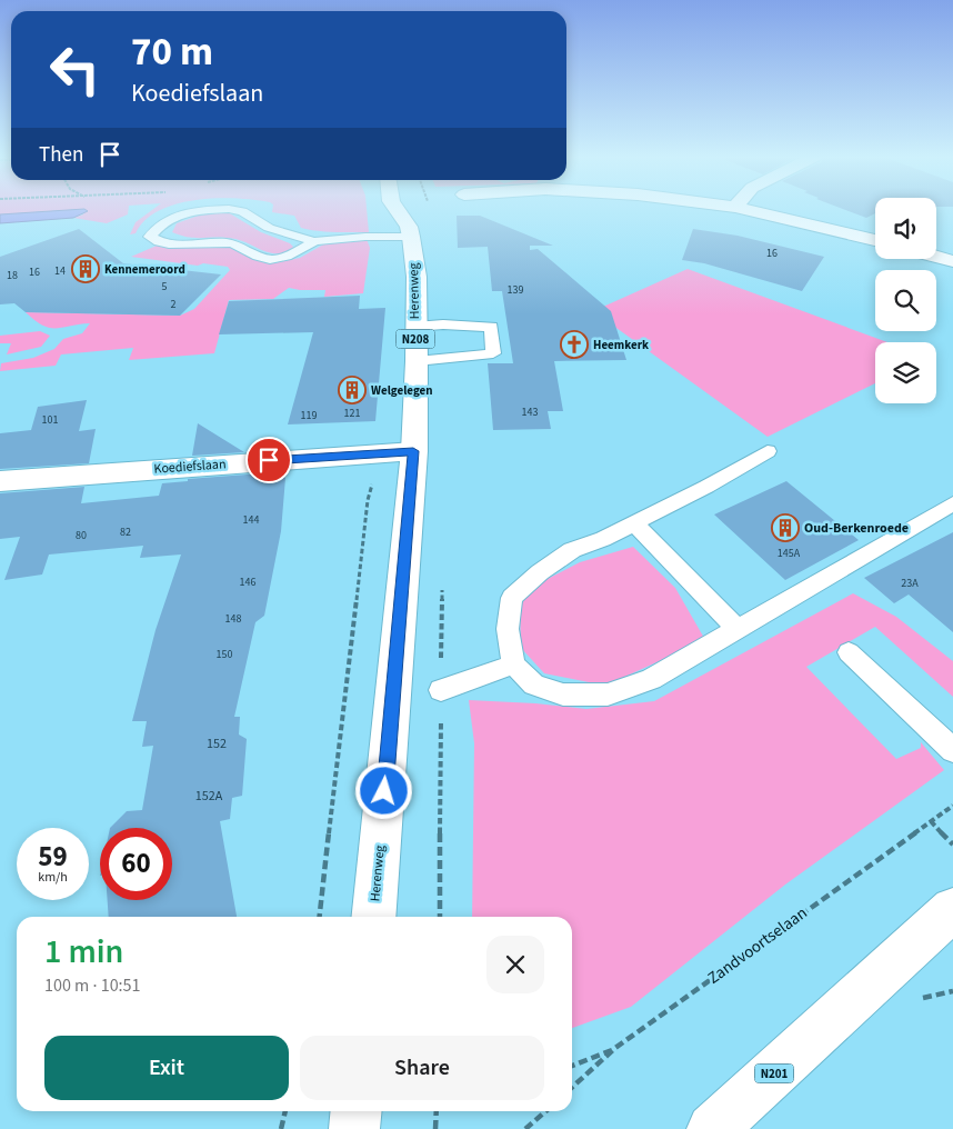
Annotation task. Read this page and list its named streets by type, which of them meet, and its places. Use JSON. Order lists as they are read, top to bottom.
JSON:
{
  "streets": {
    "street": [
      "Herenweg",
      "N208",
      "Koediefslaan",
      "N201"
    ],
    "path": ["Zandvoortselaan"]
  },
  "crossings": [
    ["Herenweg", "Koediefslaan"]
  ],
  "places": {
    "building": ["Kennemeroord", "Welgelegen", "Oud-Berkenroede"],
    "church": ["Heemkerk"]
  },
  "house_numbers": [
    "16",
    "14",
    "16",
    "18",
    "5",
    "139",
    "2",
    "143",
    "121",
    "119",
    "101",
    "144",
    "82",
    "80",
    "145A",
    "146",
    "23A",
    "148",
    "150",
    "152",
    "152A"
  ],
  "page": {
    "turn": ["70 m", "Koediefslaan"],
    "then": "Then",
    "speed": "59 km/h",
    "limit": "60",
    "heading": ["1 min", "100 m · 10:51"],
    "buttons": ["Exit", "Share"]
  }
}
